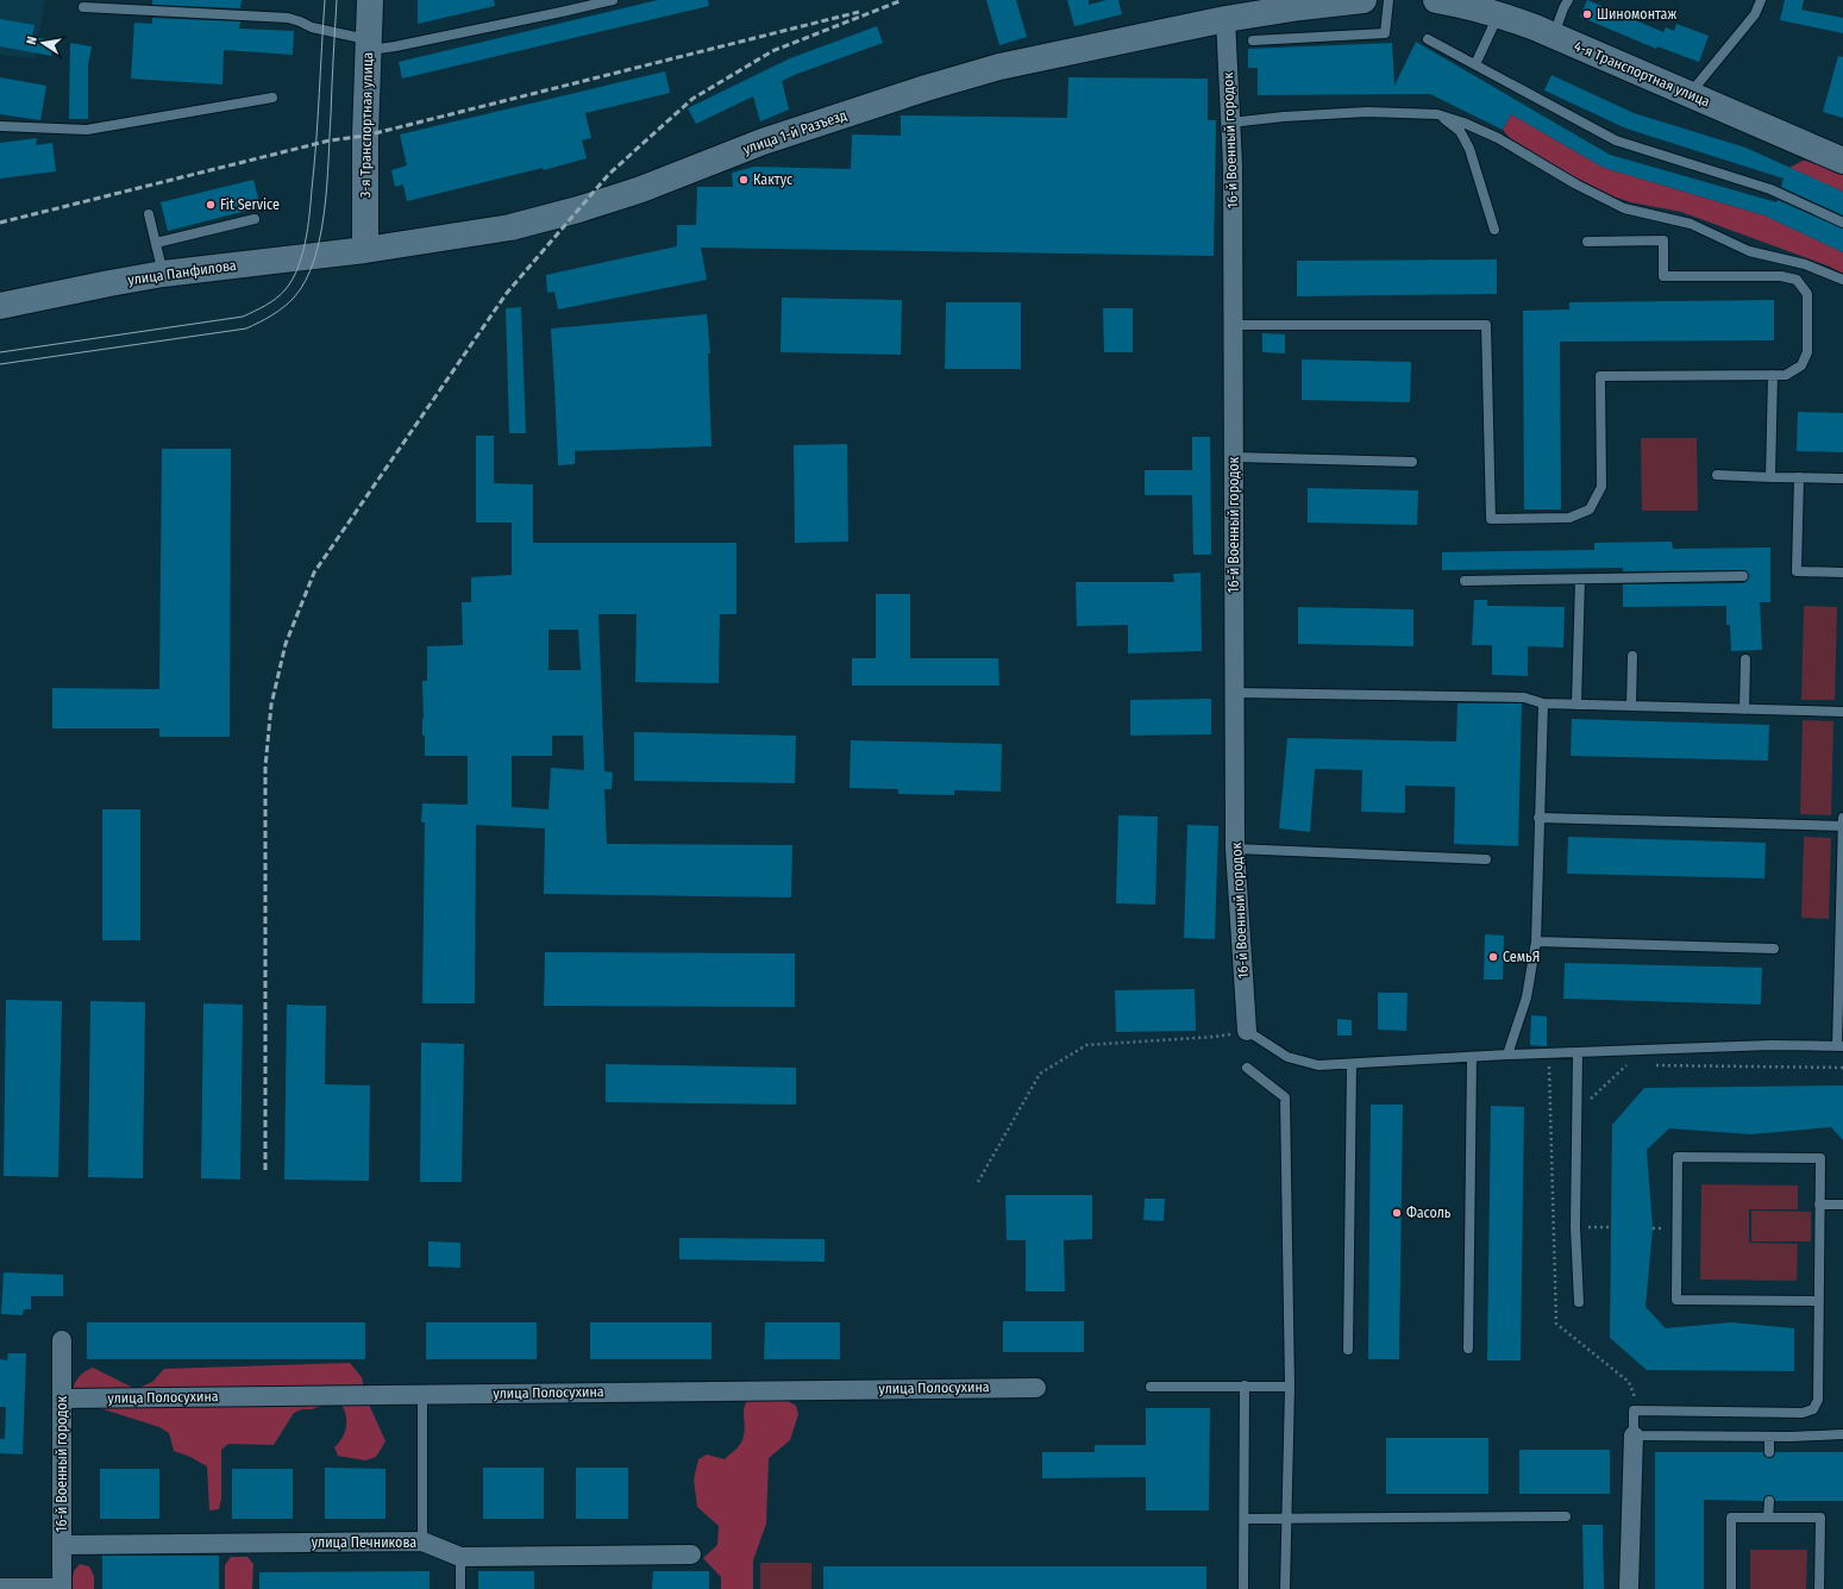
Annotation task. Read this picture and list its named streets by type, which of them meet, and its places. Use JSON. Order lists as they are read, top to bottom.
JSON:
{
  "streets": {
    "main road": [
      "4-я Транспортная улица",
      "3-я Транспортная улица",
      "улица 1-й Разъезд",
      "улица Панфилова"
    ],
    "street": ["16-й Военный городок", "улица Полосухина", "улица Печникова"]
  },
  "crossings": [
    ["3-я Транспортная улица", "улица 1-й Разъезд"],
    ["3-я Транспортная улица", "улица Панфилова"],
    ["улица 1-й Разъезд", "16-й Военный городок"],
    ["улица 1-й Разъезд", "улица Панфилова"],
    ["16-й Военный городок", "улица Полосухина"],
    ["16-й Военный городок", "улица Печникова"]
  ],
  "places": [
    "Шиномонтаж",
    "Кактус",
    "Fit Service",
    "СемьЯ",
    "Фасоль"
  ],
  "north": "left"
}
